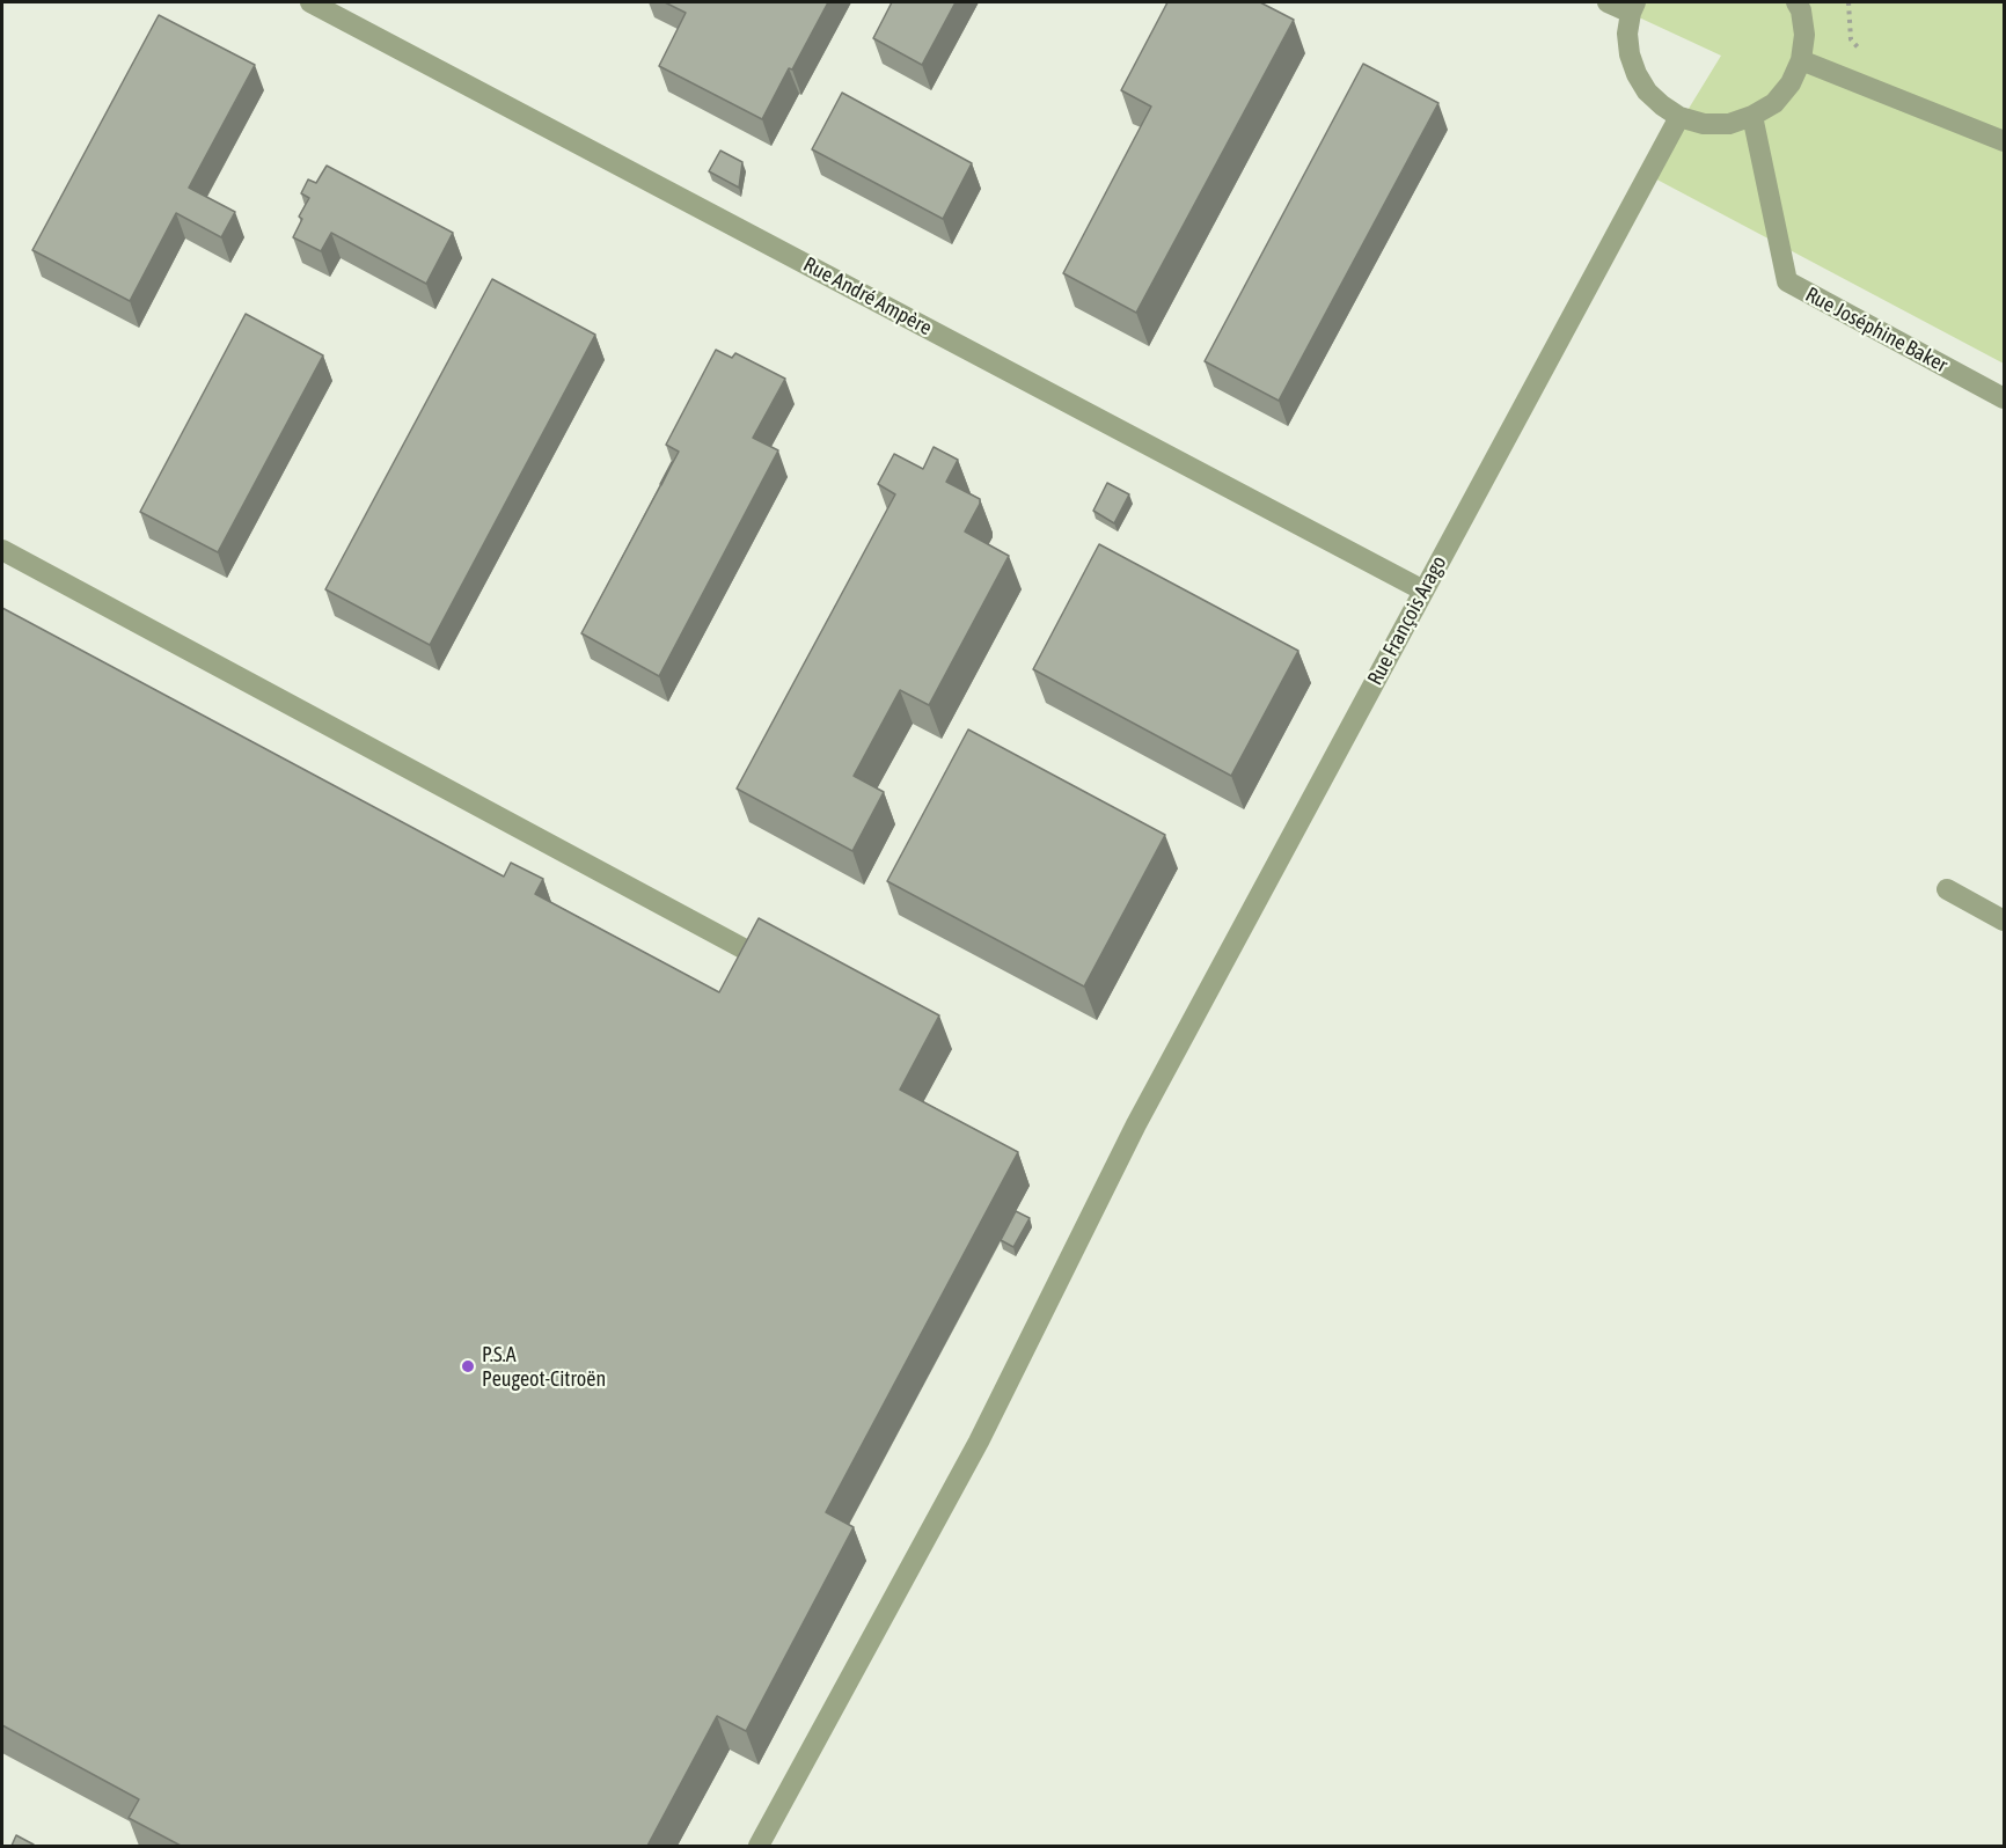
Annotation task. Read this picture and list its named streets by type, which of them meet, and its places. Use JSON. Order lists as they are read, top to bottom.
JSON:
{
  "streets": {
    "street": ["Rue André Ampère", "Rue Joséphine Baker", "Rue François Arago"]
  },
  "crossings": [
    ["Rue André Ampère", "Rue François Arago"]
  ],
  "places": ["P.S.A Peugeot-Citroën"]
}
